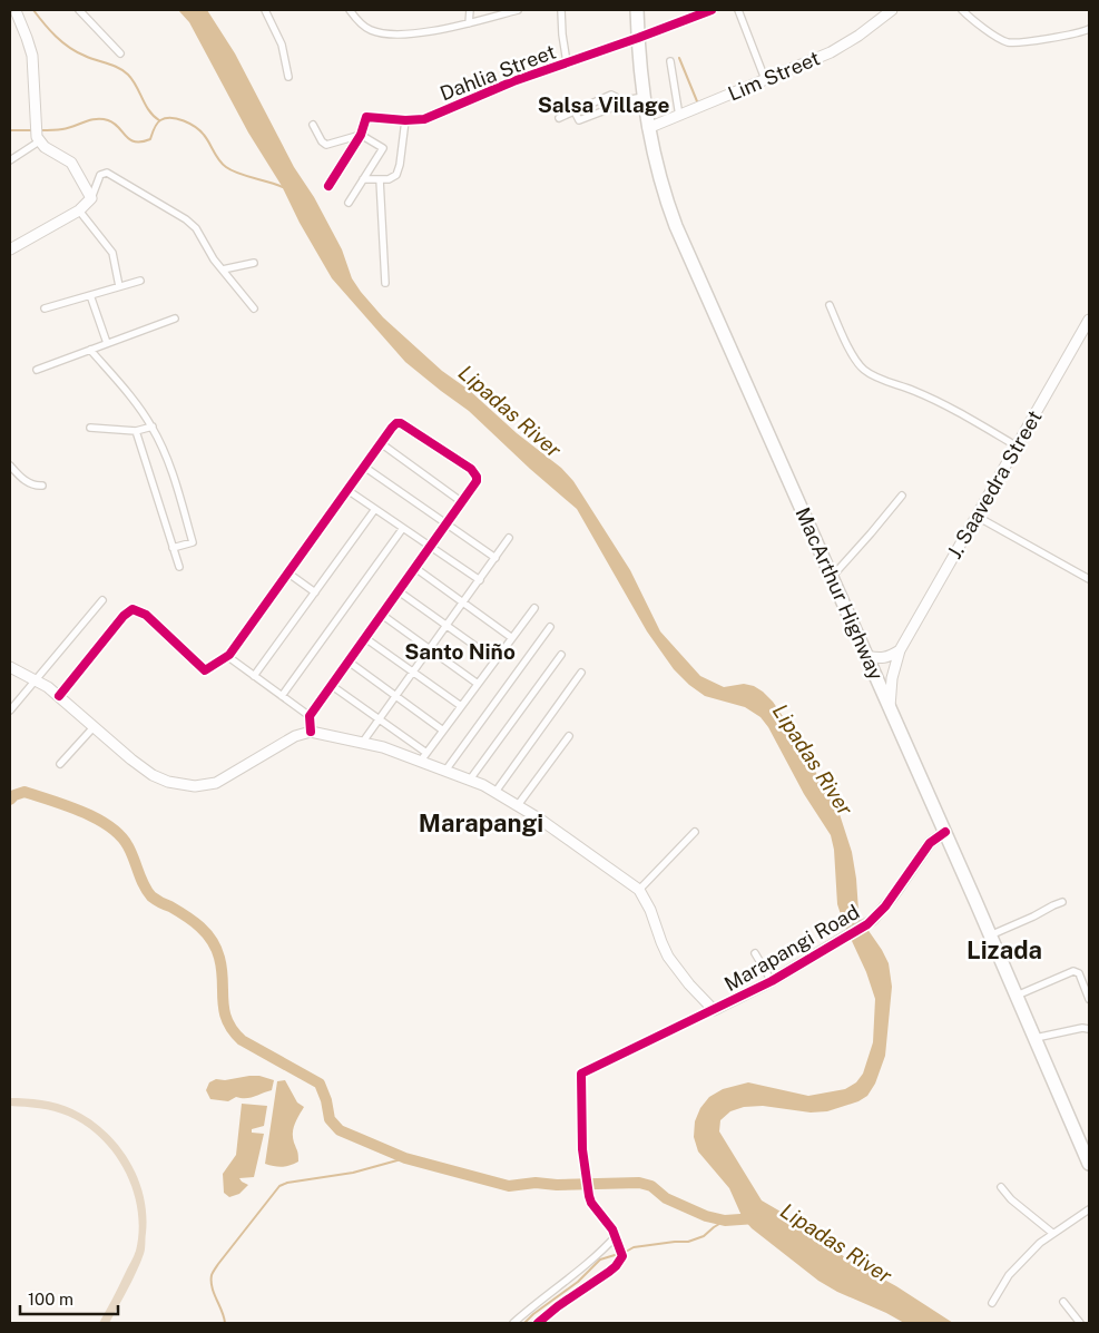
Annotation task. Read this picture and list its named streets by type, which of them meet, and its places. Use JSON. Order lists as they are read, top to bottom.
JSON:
{
  "streets": {
    "highway": ["MacArthur Highway"],
    "street": [
      "Dahlia Street",
      "Lim Street",
      "J. Saavedra Street",
      "Marapangi Road"
    ]
  },
  "crossings": [
    ["Dahlia Street", "MacArthur Highway"],
    ["Lim Street", "MacArthur Highway"],
    ["J. Saavedra Street", "MacArthur Highway"],
    ["MacArthur Highway", "Marapangi Road"]
  ],
  "districts": [
    "Salsa Village",
    "Santo Niño",
    "Marapangi",
    "Lizada"
  ],
  "water": ["Lipadas River"],
  "scale_bar": "100 m"
}
